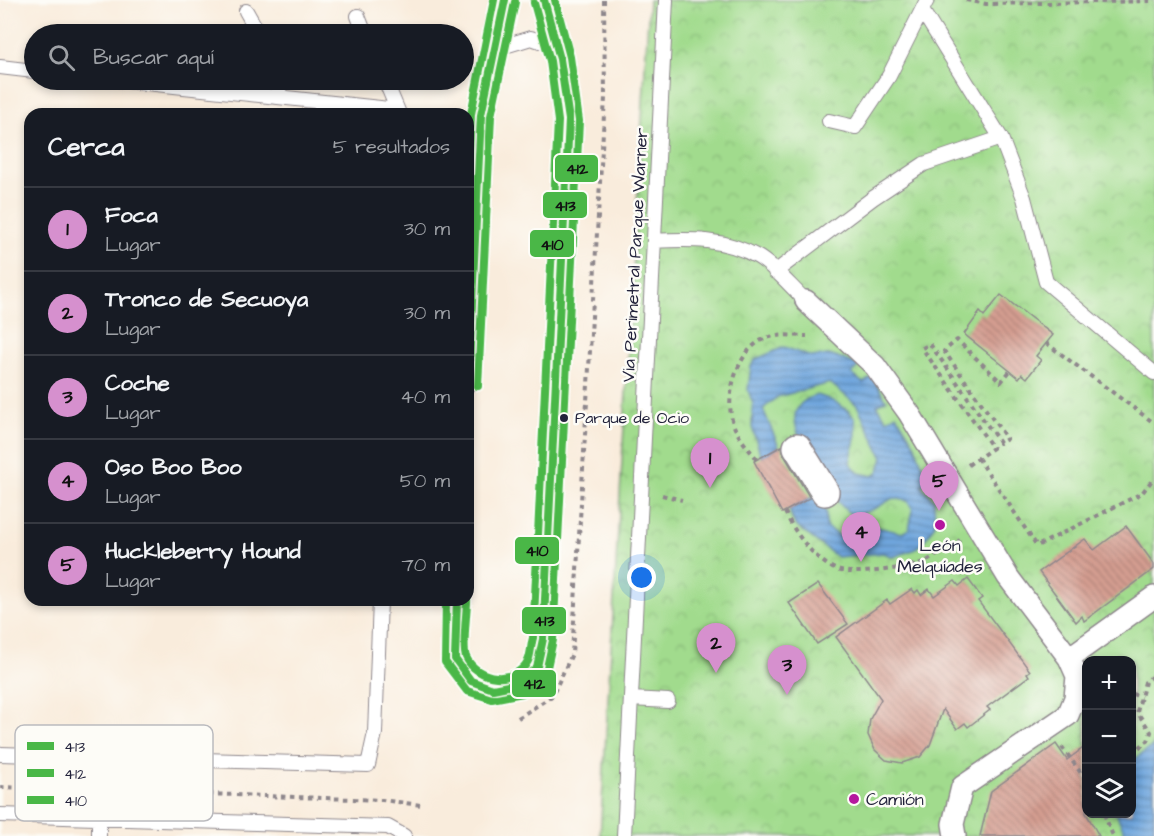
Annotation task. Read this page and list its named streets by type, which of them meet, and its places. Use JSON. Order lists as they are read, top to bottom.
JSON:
{
  "streets": {
    "lane": ["Via Perimetral Parque Warner"]
  },
  "places": ["Parque de Ocio", "León Melquíades", "Camión"],
  "lines": ["transit line 413", "transit line 412", "transit line 410"],
  "legend": ["413", "412", "410"],
  "page": {
    "search": "Buscar aquí",
    "heading": ["Cerca", "5 resultados"],
    "list": [
      {
        "mark": "1",
        "name": "Foca",
        "note": "Lugar",
        "value": "30 m"
      },
      {
        "mark": "2",
        "name": "Tronco de Secuoya",
        "note": "Lugar",
        "value": "30 m"
      },
      {
        "mark": "3",
        "name": "Coche",
        "note": "Lugar",
        "value": "40 m"
      },
      {
        "mark": "4",
        "name": "Oso Boo Boo",
        "note": "Lugar",
        "value": "50 m"
      },
      {
        "mark": "5",
        "name": "Huckleberry Hound",
        "note": "Lugar",
        "value": "70 m"
      }
    ],
    "pins": [
      "1",
      "5",
      "4",
      "2",
      "3"
    ],
    "map_buttons": ["+", "−"]
  }
}
